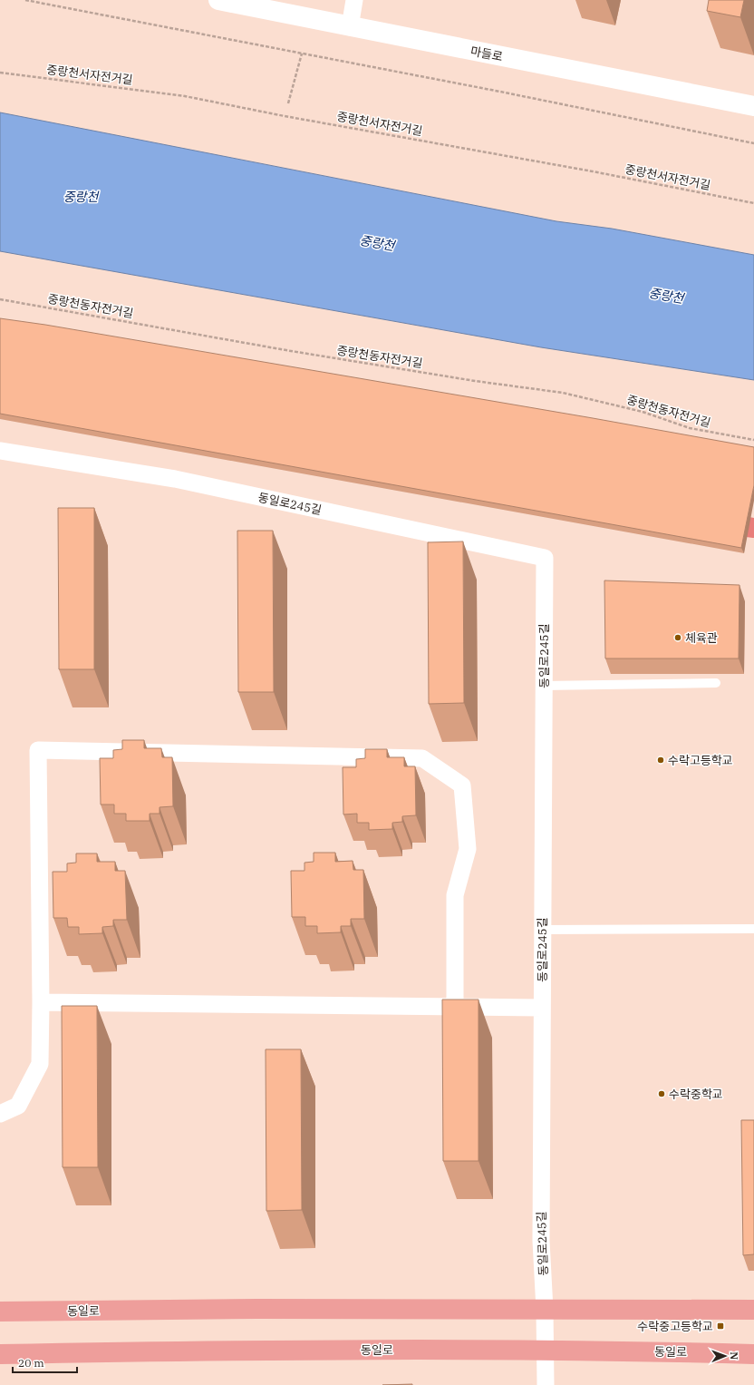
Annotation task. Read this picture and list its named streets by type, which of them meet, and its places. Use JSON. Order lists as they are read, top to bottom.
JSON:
{
  "streets": {
    "main road": ["동일로"],
    "street": ["마들로", "동일로245길"],
    "path": ["중랑천서자전거길", "중랑천동자전거길"]
  },
  "crossings": [
    ["동일로245길", "동일로"]
  ],
  "water": ["중랑천"],
  "places": {
    "other": ["체육관", "수락고등학교", "수락중학교"],
    "transit": ["수락중고등학교"]
  },
  "scale_bar": "20 m",
  "north": "right"
}
